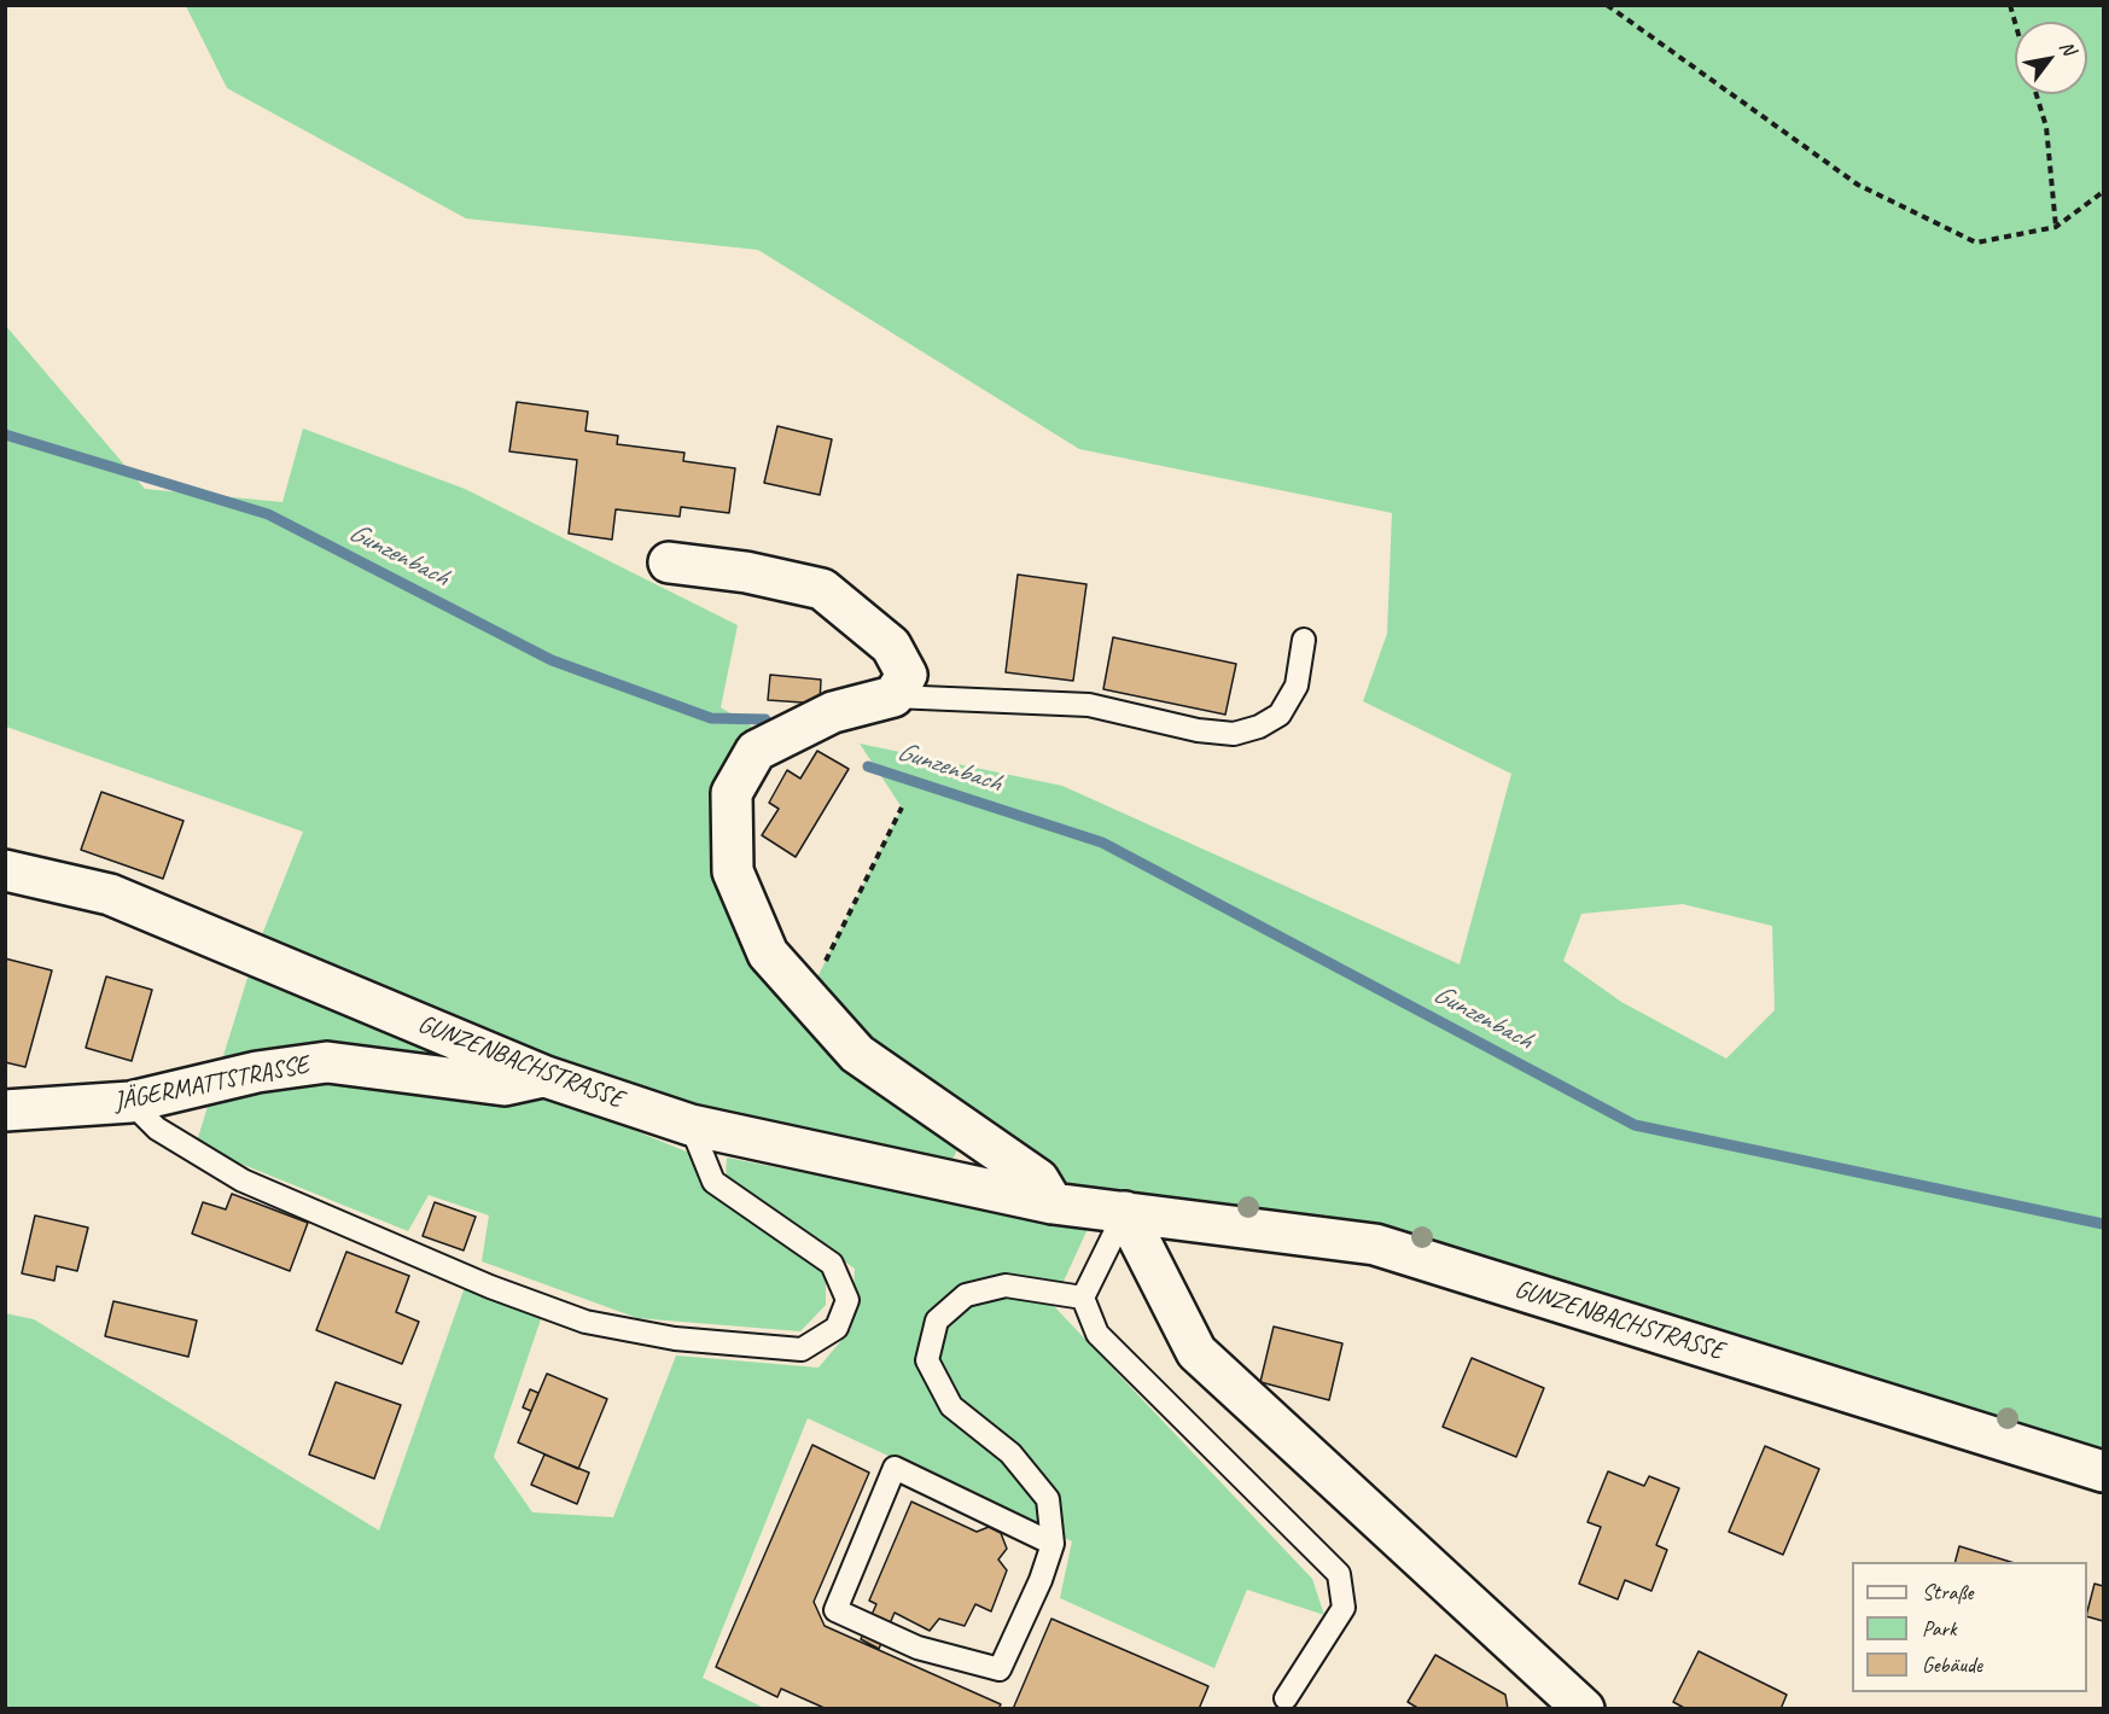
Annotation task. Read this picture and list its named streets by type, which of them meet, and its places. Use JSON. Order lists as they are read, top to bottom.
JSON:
{
  "streets": {
    "street": ["GUNZENBACHSTRASSE", "JÄGERMATTSTRASSE"]
  },
  "crossings": [
    ["GUNZENBACHSTRASSE", "JÄGERMATTSTRASSE"]
  ],
  "water": ["Gunzenbach"],
  "legend": ["Straße", "Park", "Gebäude"],
  "north": "top right"
}
